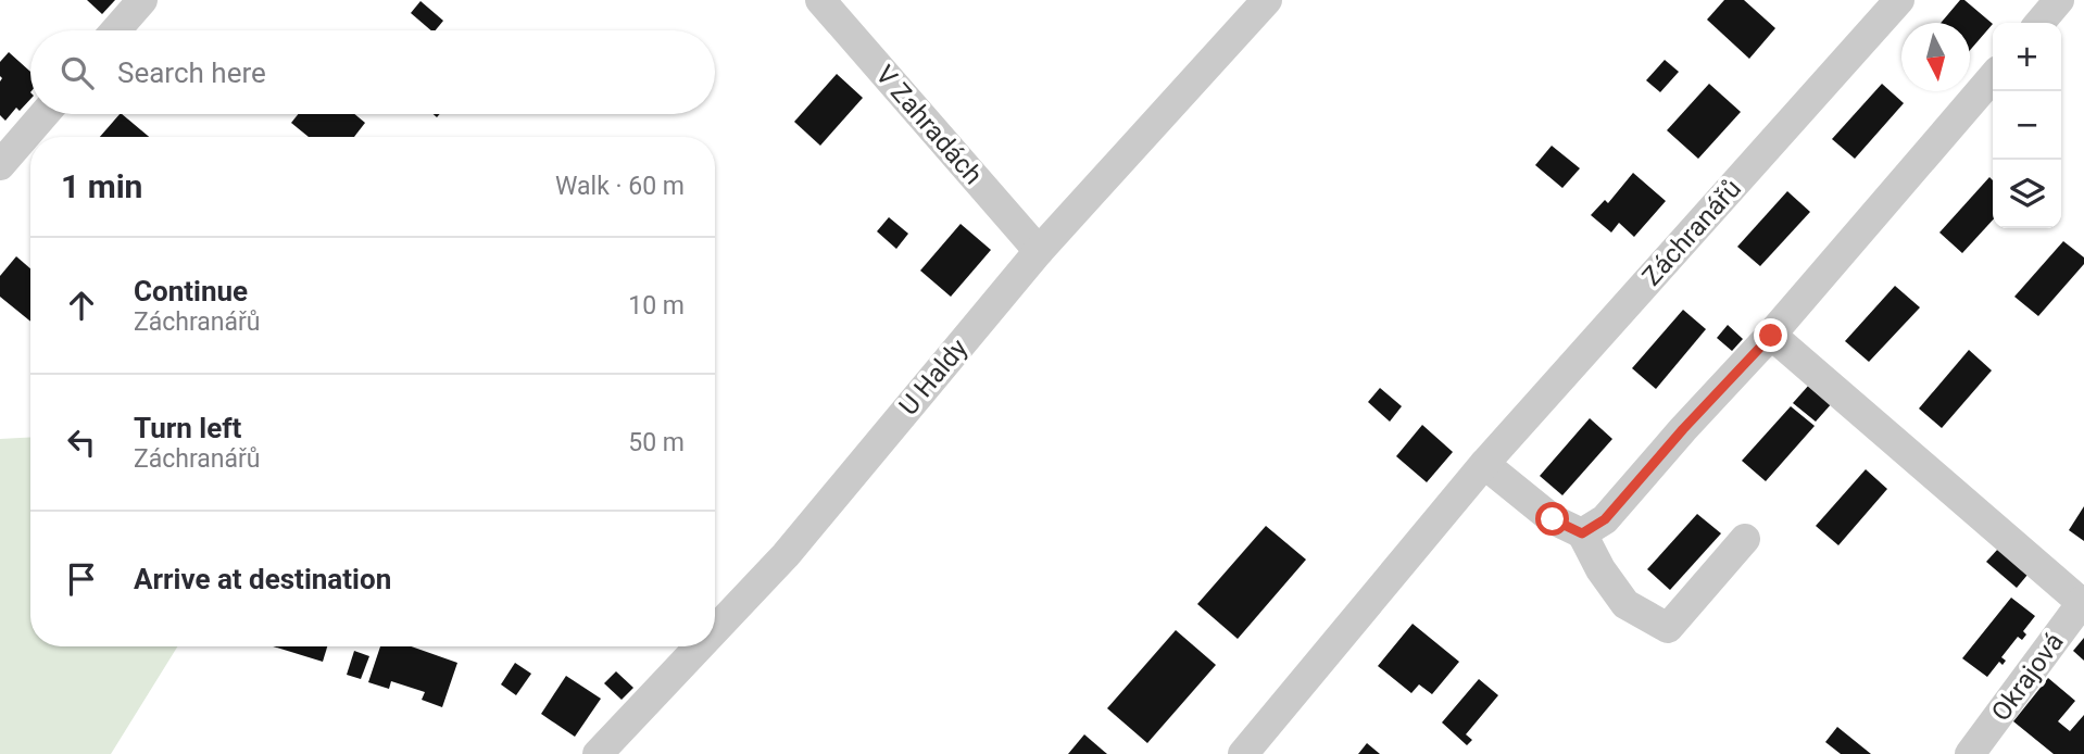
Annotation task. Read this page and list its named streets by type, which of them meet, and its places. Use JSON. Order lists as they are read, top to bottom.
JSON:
{
  "streets": {
    "street": [
      "V Zahradách",
      "Záchranářů",
      "U Haldy",
      "Okrajová"
    ]
  },
  "crossings": [
    ["V Zahradách", "U Haldy"]
  ],
  "north": "bottom",
  "page": {
    "map_buttons": ["+", "−"],
    "search": "Search here",
    "heading": ["1 min", "Walk · 60 m"],
    "list": [
      ["Continue", "Záchranářů", "10 m"],
      ["Turn left", "Záchranářů", "50 m"],
      "Arrive at destination"
    ]
  }
}
